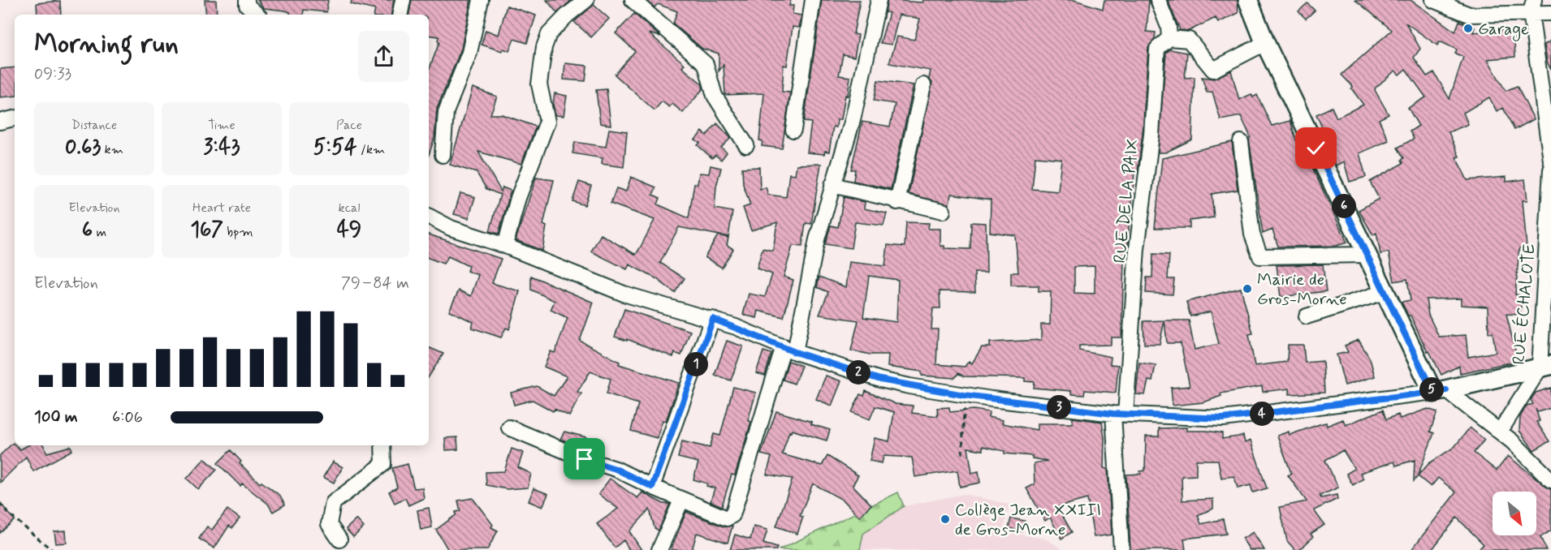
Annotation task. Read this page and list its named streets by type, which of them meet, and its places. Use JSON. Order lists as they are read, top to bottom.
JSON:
{
  "streets": {
    "street": ["RUE DE LA PAIX", "RUE ÉCHALOTE"]
  },
  "places": ["Garage", "Mairie de Gros-Morne", "Collège Jean XXIII de Gros-Morne"],
  "north": "bottom right",
  "page": {
    "heading": ["Morning run", "09:33"],
    "stats": [
      ["Distance", "0.63 km"],
      ["Time", "3:43"],
      ["Pace", "5:54 /km"],
      ["Elevation", "6 m"],
      ["Heart rate", "167 bpm"],
      ["kcal", "49"]
    ],
    "pins": [
      "6",
      "1",
      "2",
      "5",
      "3",
      "4"
    ],
    "chart": ["Elevation", "79–84 m"],
    "list": [
      {
        "name": "100 m",
        "note": "6:06"
      }
    ]
  }
}
